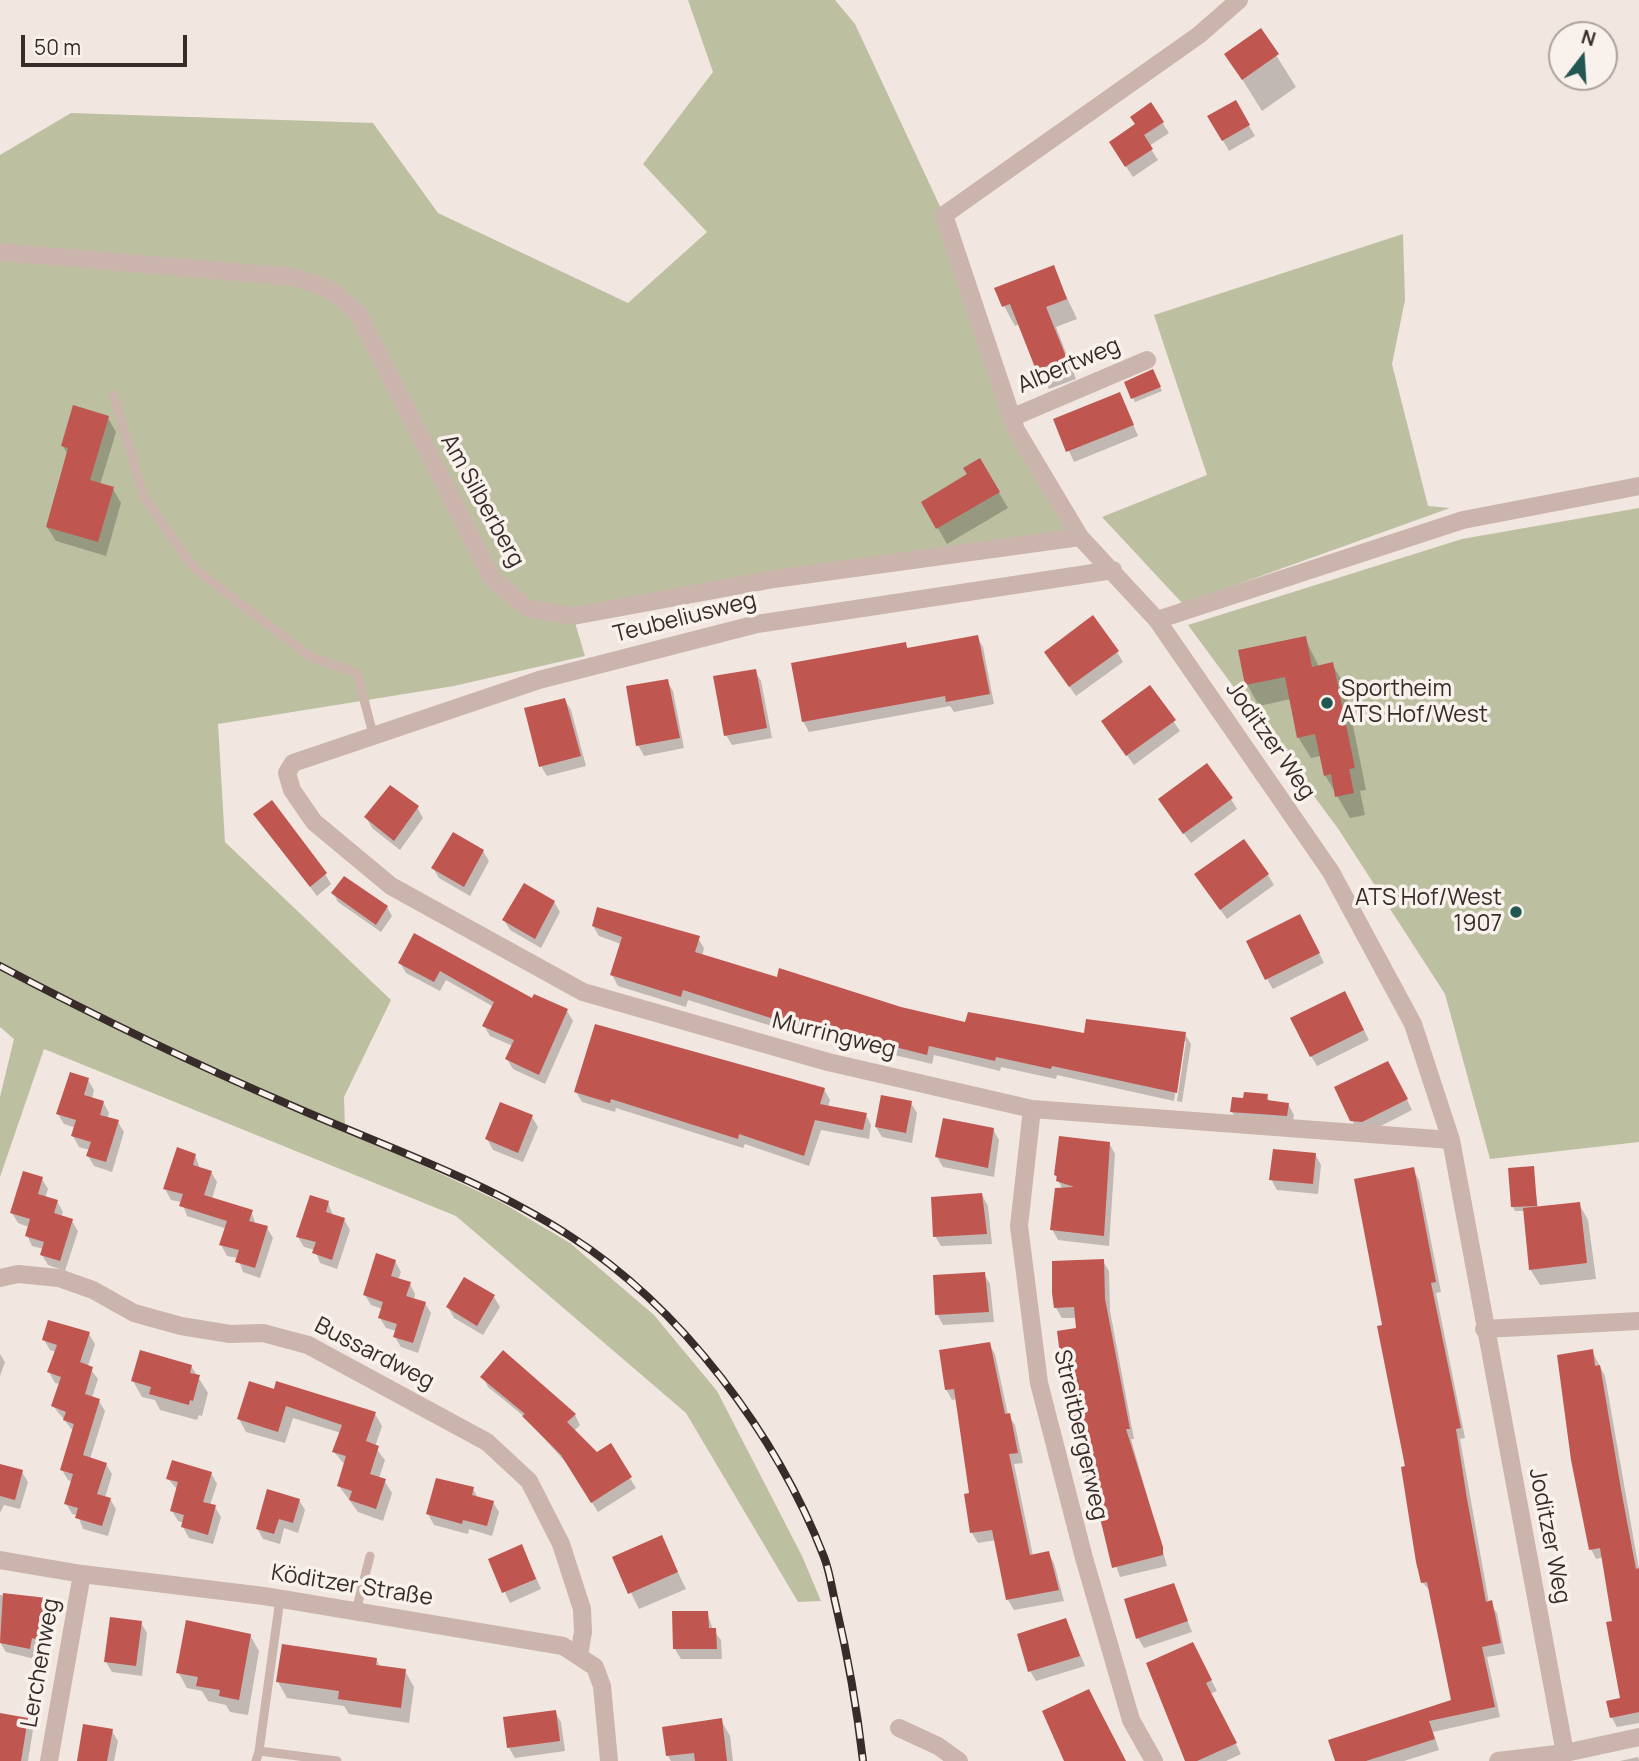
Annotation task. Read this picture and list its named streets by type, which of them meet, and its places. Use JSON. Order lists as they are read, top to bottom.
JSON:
{
  "streets": {
    "street": [
      "Albertweg",
      "Am Silberberg",
      "Teubeliusweg",
      "Joditzer Weg",
      "Murringweg",
      "Bussardweg",
      "Streitbergerweg",
      "Köditzer Straße",
      "Lerchenweg"
    ]
  },
  "crossings": [
    ["Albertweg", "Joditzer Weg"],
    ["Am Silberberg", "Joditzer Weg"],
    ["Teubeliusweg", "Joditzer Weg"],
    ["Teubeliusweg", "Murringweg"],
    ["Joditzer Weg", "Murringweg"],
    ["Murringweg", "Streitbergerweg"],
    ["Bussardweg", "Köditzer Straße"],
    ["Köditzer Straße", "Lerchenweg"]
  ],
  "places": ["Sportheim ATS Hof/West", "ATS Hof/West 1907"],
  "scale_bar": "50 m",
  "north": "top"
}
